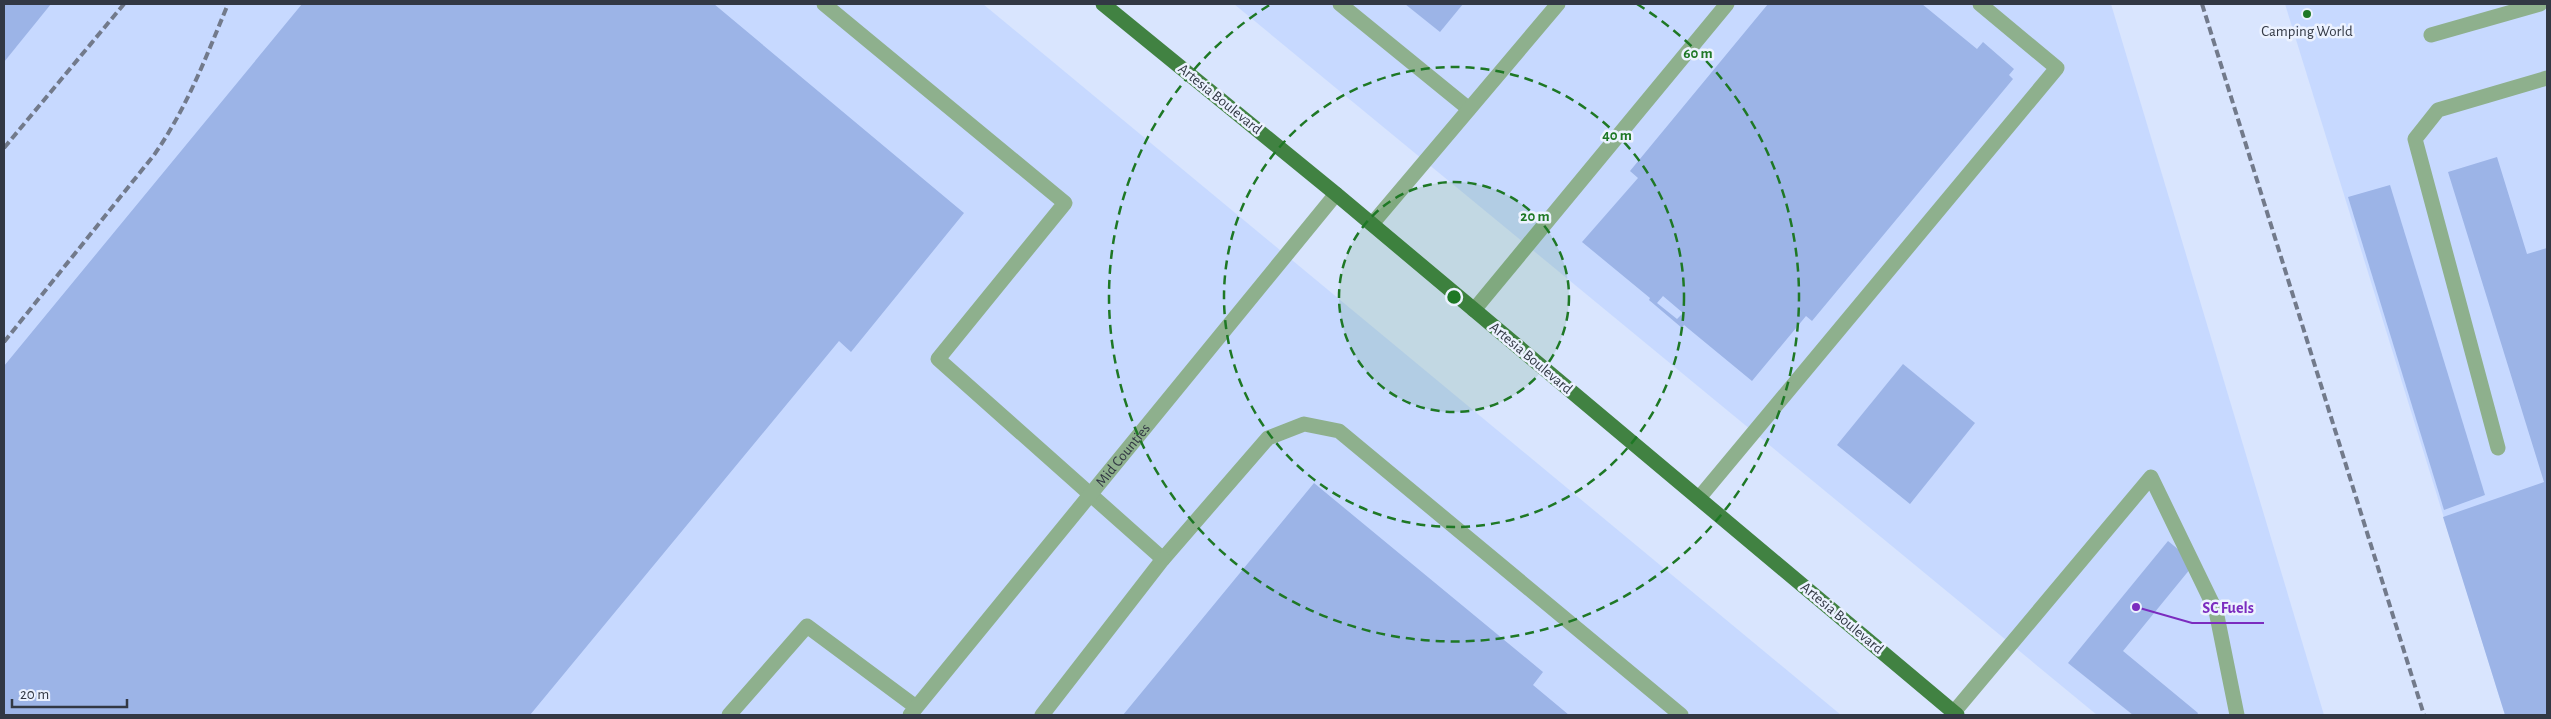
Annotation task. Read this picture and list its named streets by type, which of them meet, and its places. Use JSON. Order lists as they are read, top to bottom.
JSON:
{
  "streets": {
    "main road": ["Artesia Boulevard"],
    "street": ["Mid Counties"]
  },
  "crossings": [
    ["Artesia Boulevard", "Mid Counties"]
  ],
  "places": ["Camping World", "SC Fuels"],
  "scale_bar": "20 m",
  "rings": ["60 m", "40 m", "20 m"]
}
